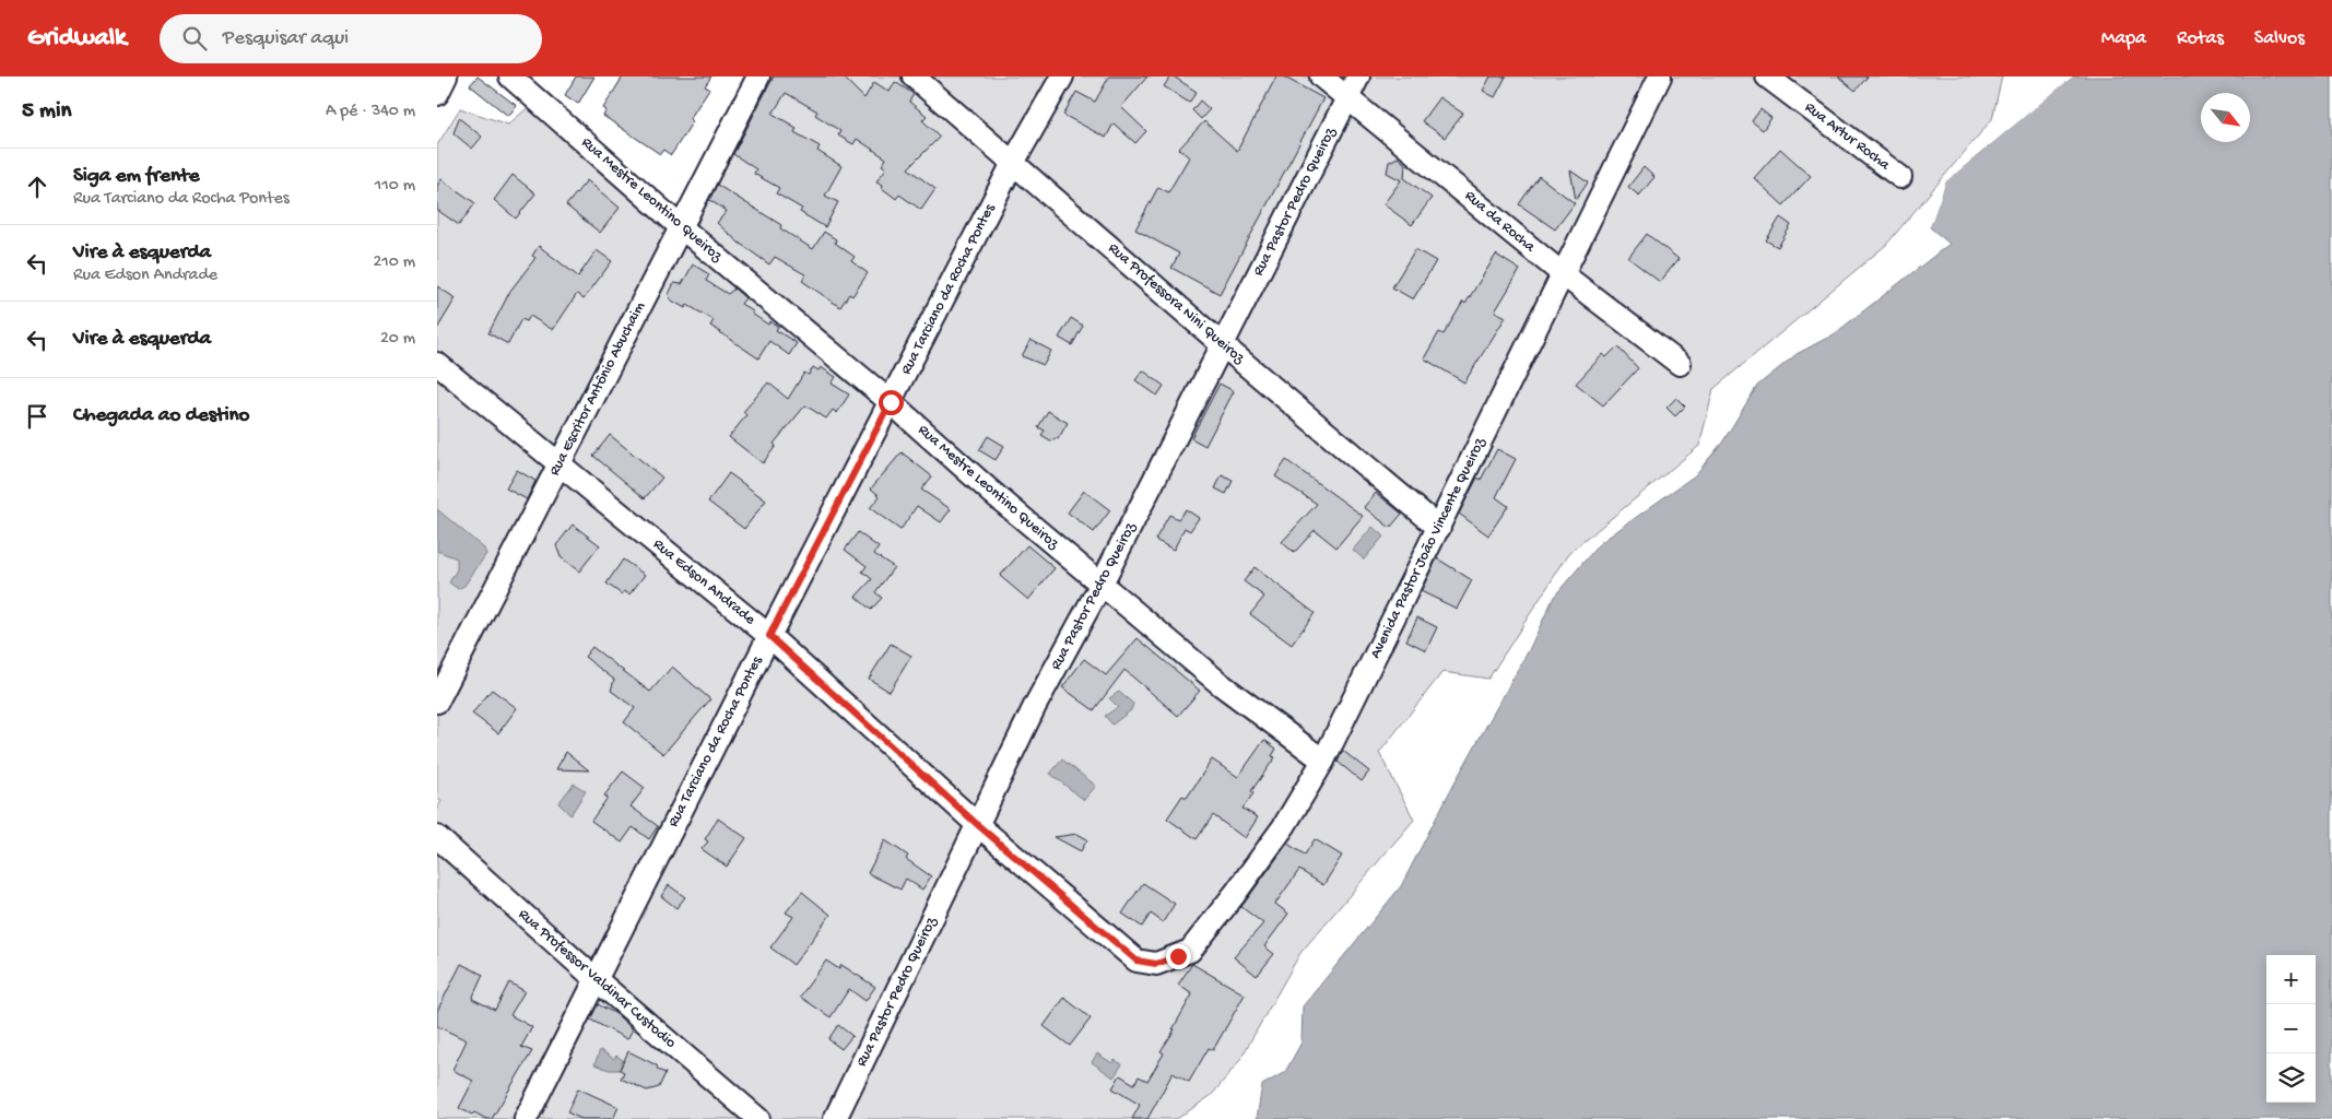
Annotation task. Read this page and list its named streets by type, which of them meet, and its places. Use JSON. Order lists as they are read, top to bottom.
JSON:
{
  "streets": {
    "street": [
      "Rua Artur Rocha",
      "Rua Mestre Leontino Queiroz",
      "Rua Pastor Pedro Queiroz",
      "Rua da Rocha",
      "Rua Tarciano da Rocha Pontes",
      "Rua Professora Nini Queiroz",
      "Rua Escritor Antônio Abuchaim",
      "Avenida Pastor João Vincente Queiroz",
      "Rua Edson Andrade",
      "Rua Professor Valdinar Custodio"
    ]
  },
  "crossings": [
    ["Rua Mestre Leontino Queiroz", "Rua Pastor Pedro Queiroz"],
    ["Rua Mestre Leontino Queiroz", "Rua Tarciano da Rocha Pontes"],
    ["Rua Mestre Leontino Queiroz", "Rua Escritor Antônio Abuchaim"],
    ["Rua Mestre Leontino Queiroz", "Avenida Pastor João Vincente Queiroz"],
    ["Rua Pastor Pedro Queiroz", "Rua da Rocha"],
    ["Rua Pastor Pedro Queiroz", "Rua Professora Nini Queiroz"],
    ["Rua Pastor Pedro Queiroz", "Rua Edson Andrade"],
    ["Rua da Rocha", "Avenida Pastor João Vincente Queiroz"],
    ["Rua Tarciano da Rocha Pontes", "Rua Professora Nini Queiroz"],
    ["Rua Tarciano da Rocha Pontes", "Rua Edson Andrade"],
    ["Rua Tarciano da Rocha Pontes", "Rua Professor Valdinar Custodio"],
    ["Rua Professora Nini Queiroz", "Avenida Pastor João Vincente Queiroz"],
    ["Rua Escritor Antônio Abuchaim", "Rua Edson Andrade"],
    ["Avenida Pastor João Vincente Queiroz", "Rua Edson Andrade"]
  ],
  "north": "bottom right",
  "page": {
    "header": "Gridwalk",
    "search": "Pesquisar aqui",
    "nav": ["Mapa", "Rotas", "Salvos"],
    "heading": ["5 min", "A pé · 340 m"],
    "list": [
      ["Siga em frente", "Rua Tarciano da Rocha Pontes", "110 m"],
      ["Vire à esquerda", "Rua Edson Andrade", "210 m"],
      ["Vire à esquerda", "20 m"],
      "Chegada ao destino"
    ],
    "map_buttons": ["+", "−"]
  }
}
